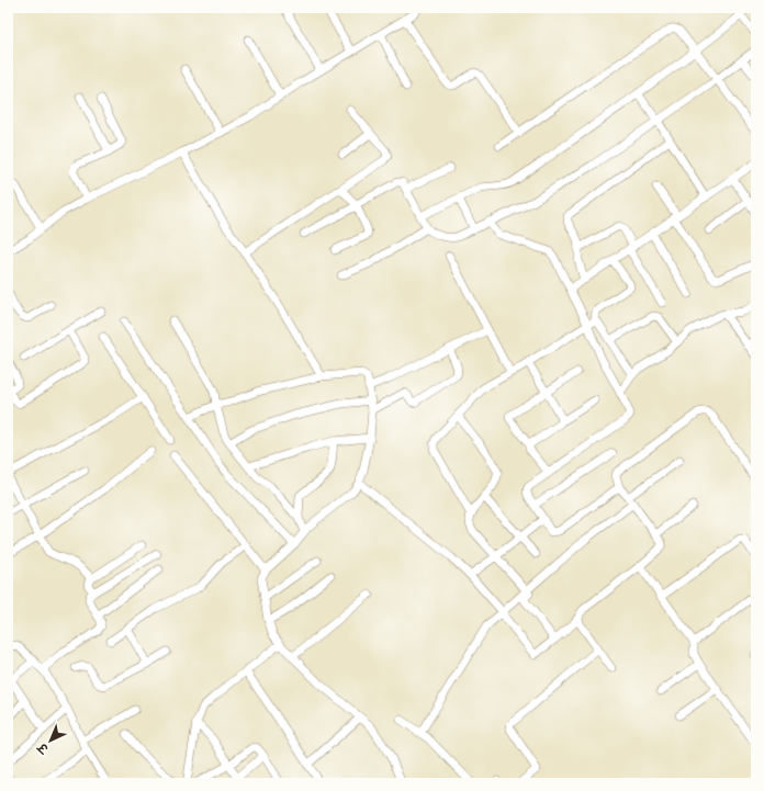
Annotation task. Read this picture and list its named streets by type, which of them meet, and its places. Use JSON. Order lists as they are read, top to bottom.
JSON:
{
  "north": "bottom left"
}
